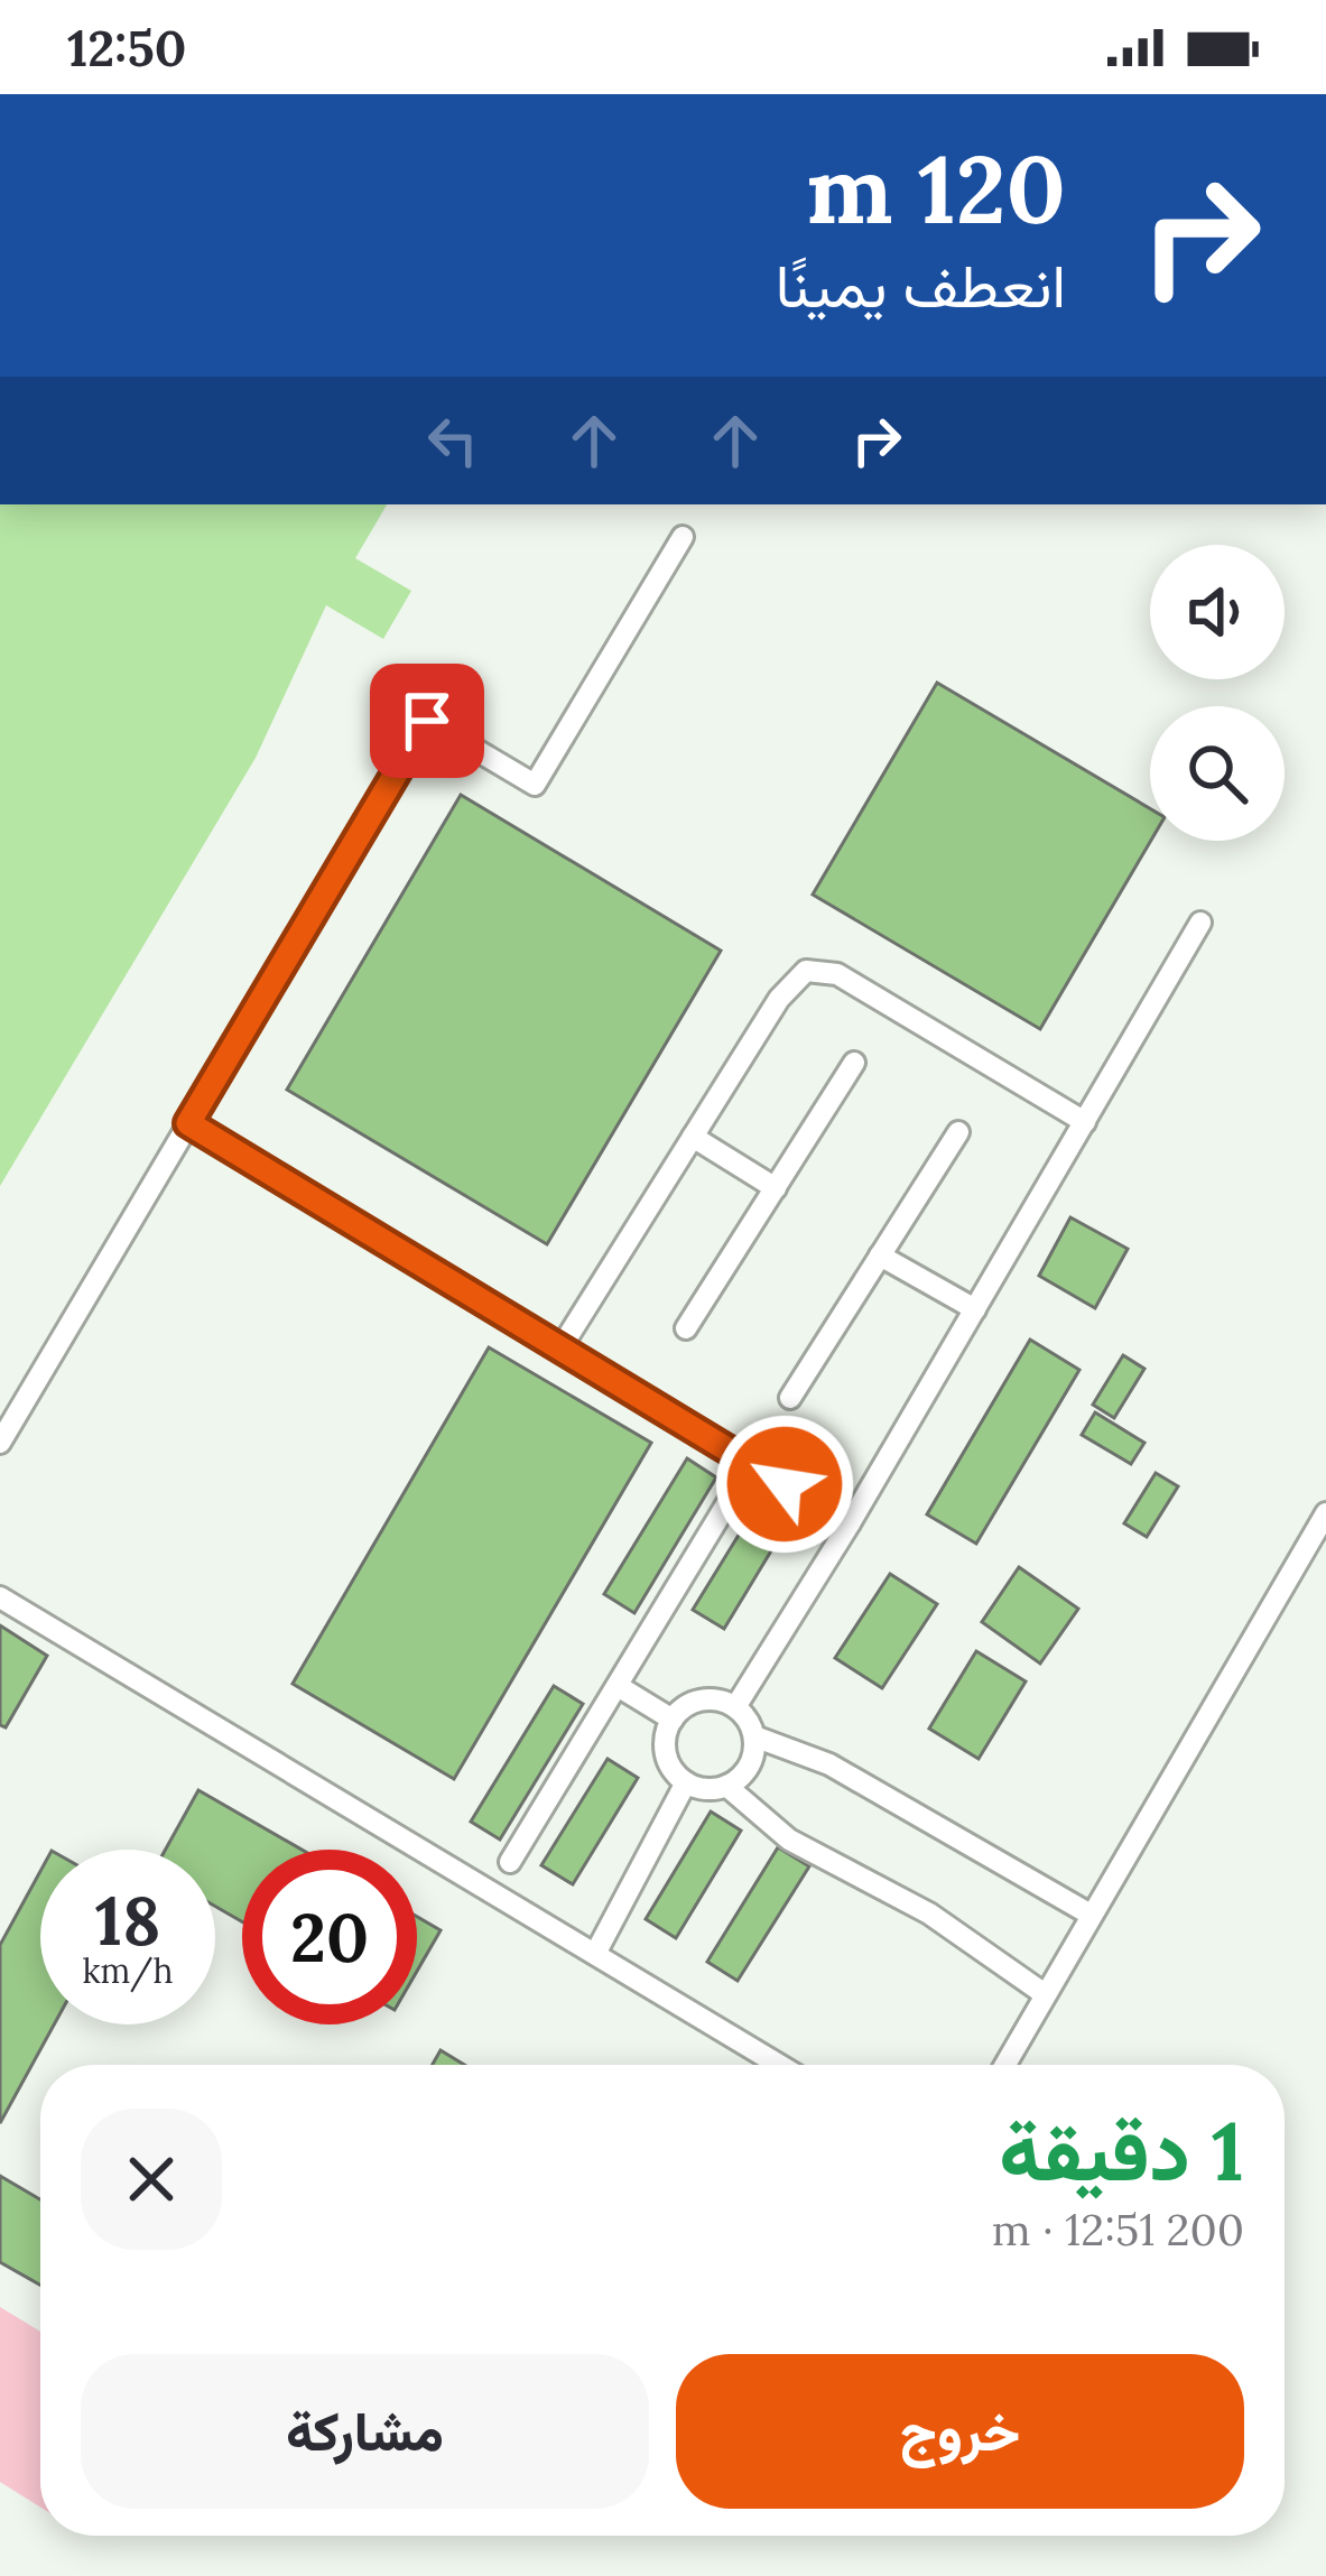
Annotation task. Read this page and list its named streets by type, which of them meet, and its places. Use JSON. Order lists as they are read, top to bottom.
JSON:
{
  "page": {
    "status": "12:50",
    "turn": ["120 m", "انعطف يمينًا"],
    "speed": "18 km/h",
    "limit": "20",
    "heading": ["1 دقيقة", "200 m · 12:51"],
    "buttons": ["خروج", "مشاركة"]
  }
}
